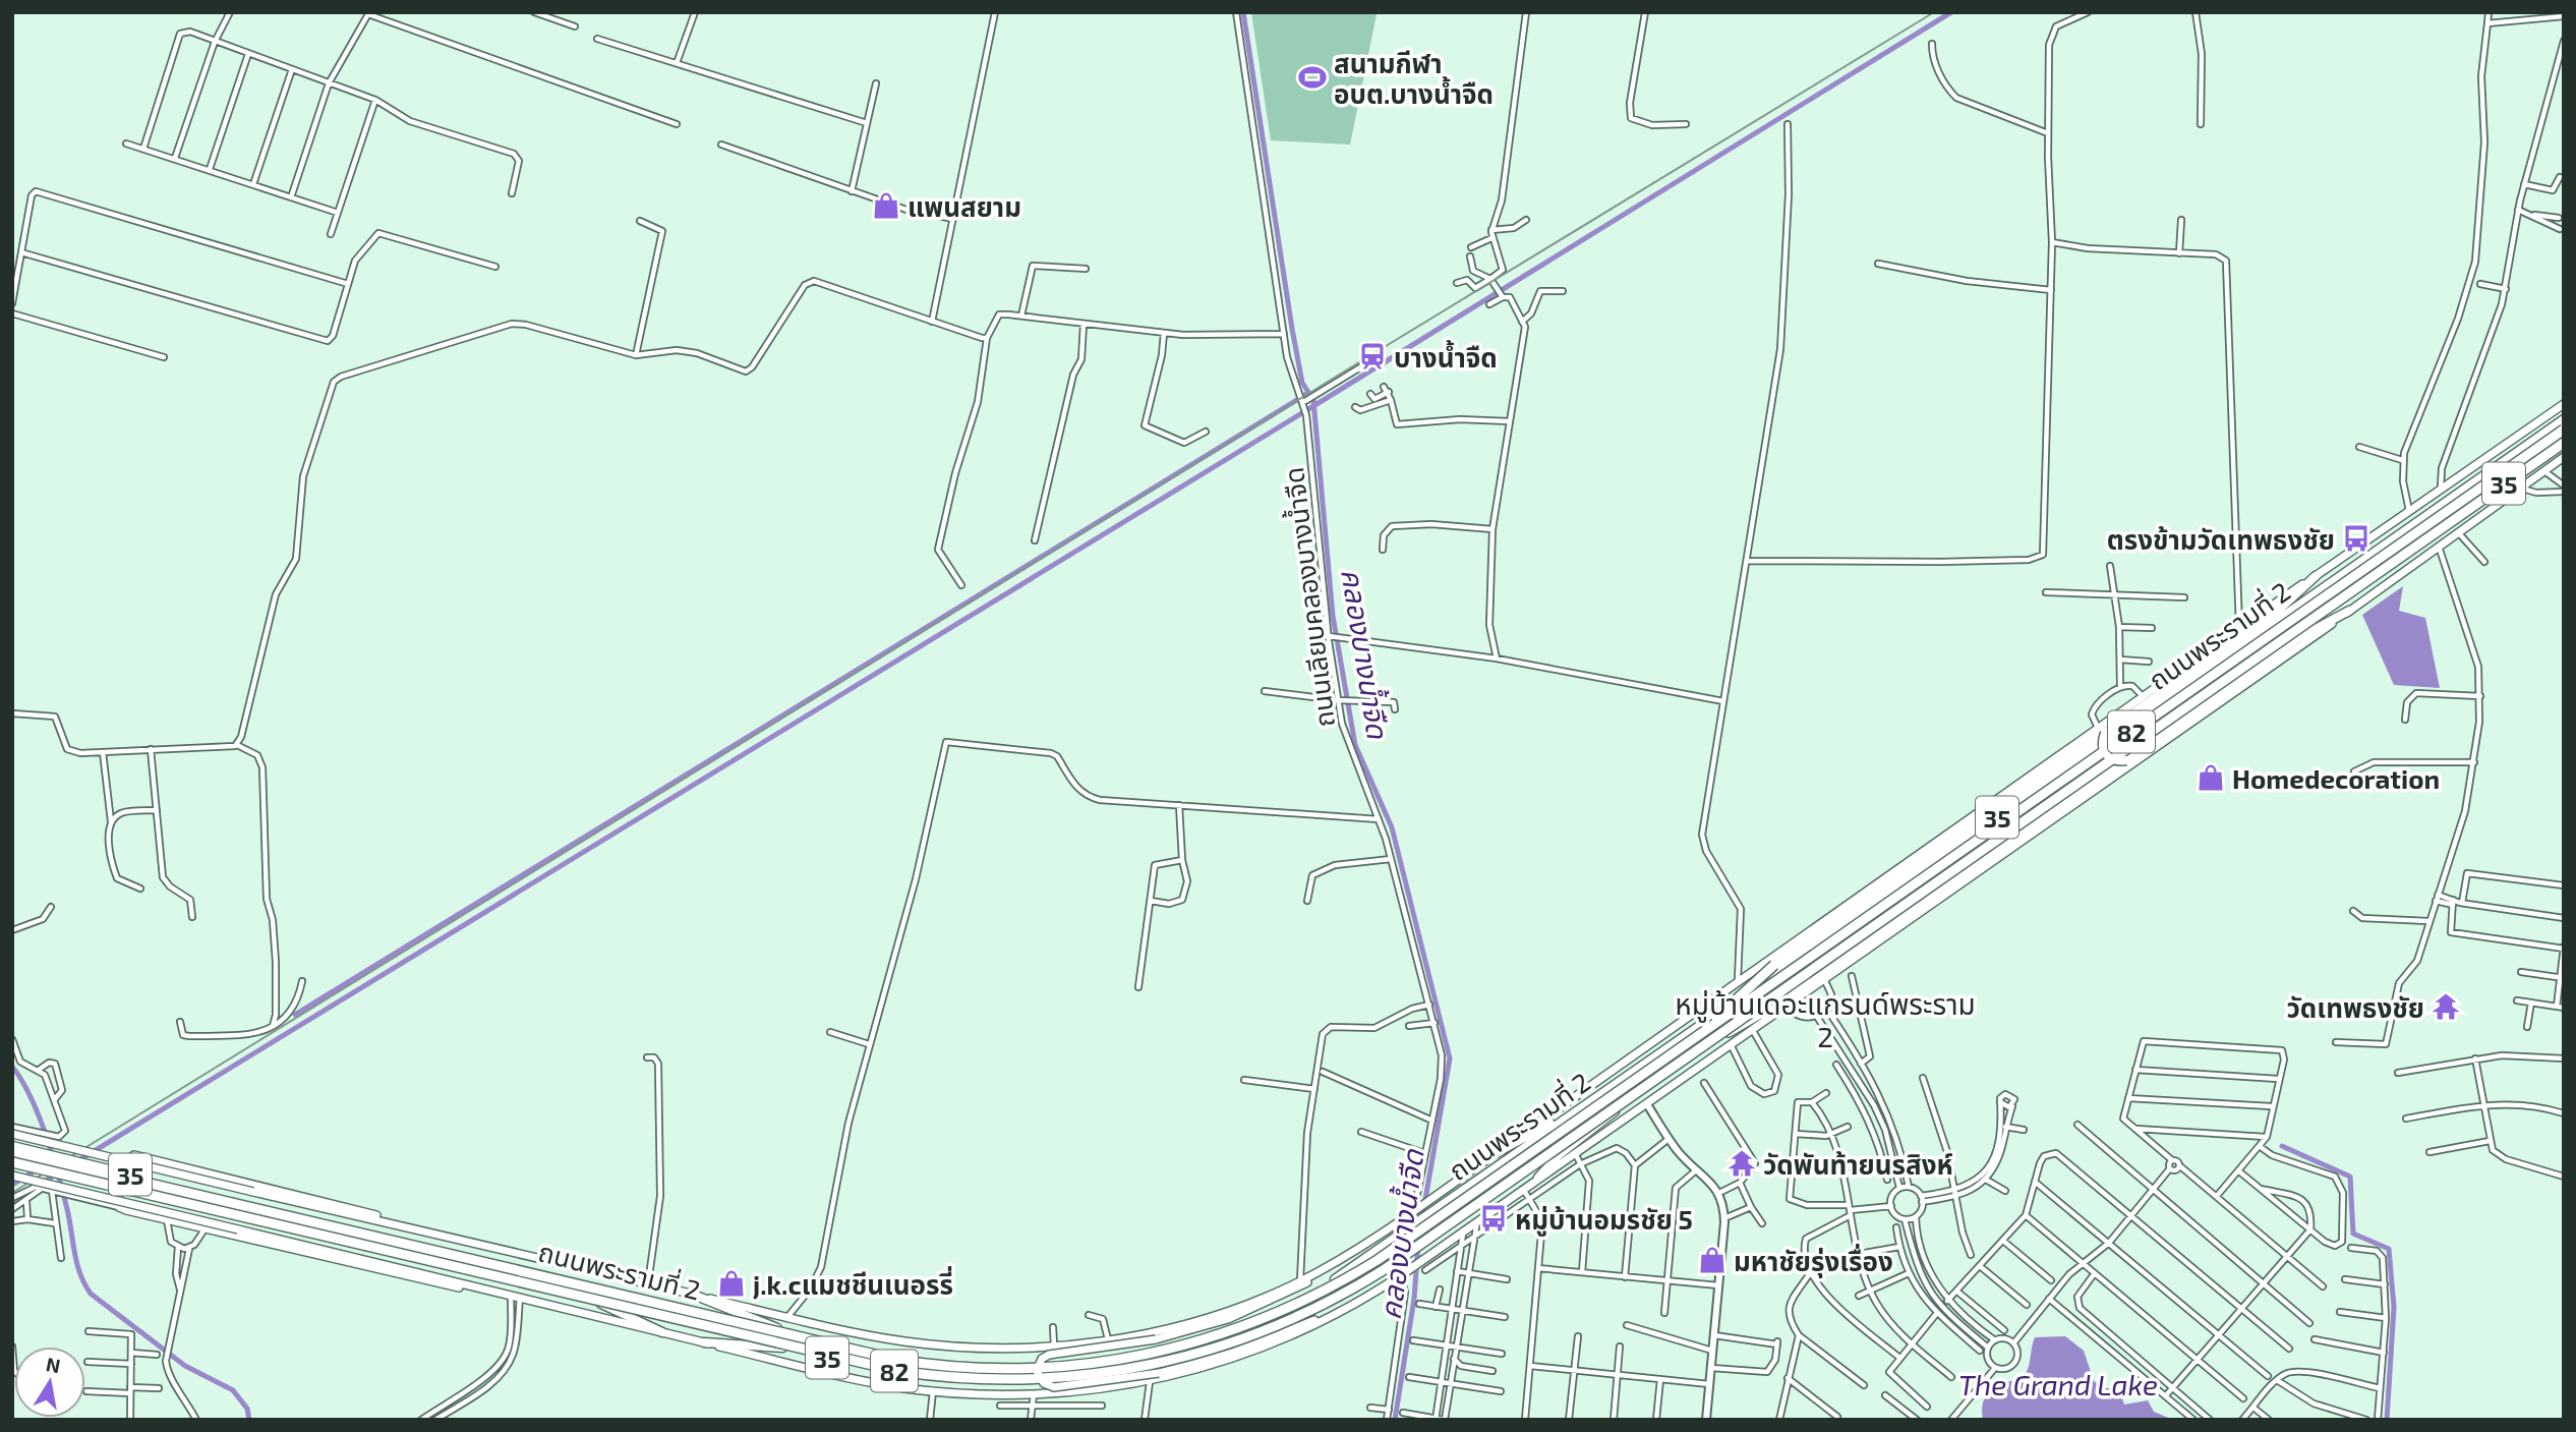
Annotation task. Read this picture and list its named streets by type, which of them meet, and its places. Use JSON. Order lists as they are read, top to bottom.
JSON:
{
  "streets": {
    "highway": ["35", "ถนนพระรามที่ 2", "82"],
    "street": ["ถนนเลียบคลองบางน้ำจืด"]
  },
  "crossings": [
    ["ถนนเลียบคลองบางน้ำจืด", "ถนนพระรามที่ 2"],
    ["ถนนพระรามที่ 2", "82"]
  ],
  "districts": ["หมู่บ้านเดอะแกรนด์พระราม 2"],
  "water": ["คลองบางน้ำจืด", "The Grand Lake"],
  "places": {
    "sports": ["สนามกีฬา อบต.บางน้ำจืด"],
    "shop": [
      "แพนสยาม",
      "Homedecoration",
      "มหาชัยรุ่งเรื่อง",
      "j.k.cแมชชีนเนอรรี่"
    ],
    "station": ["บางน้ำจืด"],
    "bus stop": ["ตรงข้ามวัดเทพธงชัย", "หมู่บ้านอมรชัย 5"],
    "temple": ["วัดเทพธงชัย", "วัดพันท้ายนรสิงห์"]
  },
  "north": "top"
}
